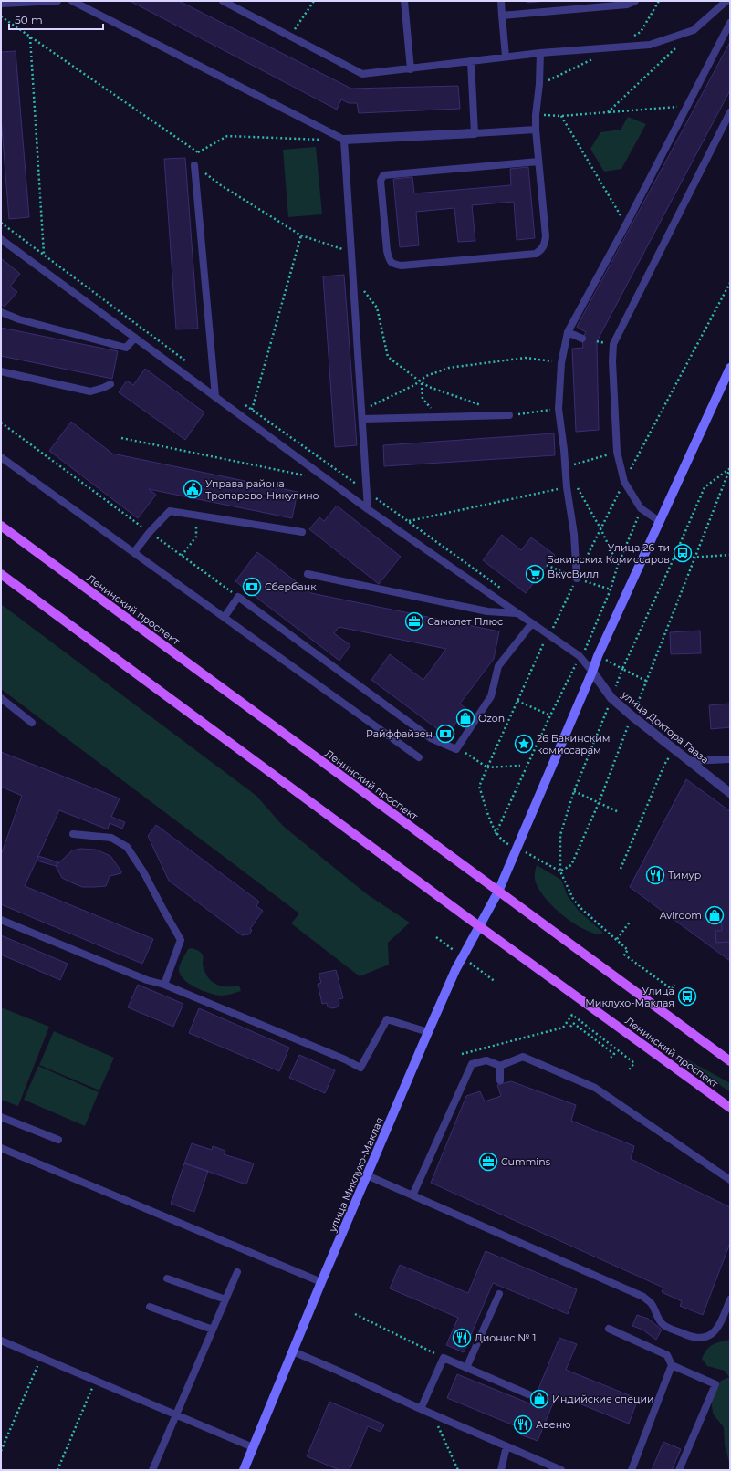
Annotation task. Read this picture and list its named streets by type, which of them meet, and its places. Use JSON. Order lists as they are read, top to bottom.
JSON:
{
  "streets": {
    "main road": ["Ленинский проспект", "улица Миклухо-Маклая"],
    "street": ["улица Доктора Гааза"]
  },
  "crossings": [
    ["Ленинский проспект", "улица Миклухо-Маклая"]
  ],
  "places": {
    "public building": ["Управа района Тропарево-Никулино"],
    "bus stop": ["Улица 26-ти Бакинских Комиссаров", "Улица Миклухо-Маклая"],
    "supermarket": ["ВкусВилл"],
    "bank": ["Сбербанк", "Райффайзен"],
    "office": ["Самолет Плюс", "Cummins"],
    "shop": ["Ozon", "Aviroom", "Индийские специи"],
    "place": ["26 Бакинским комиссарам"],
    "restaurant": ["Тимур", "Дионис № 1", "Авеню"]
  },
  "scale_bar": "50 m"
}
